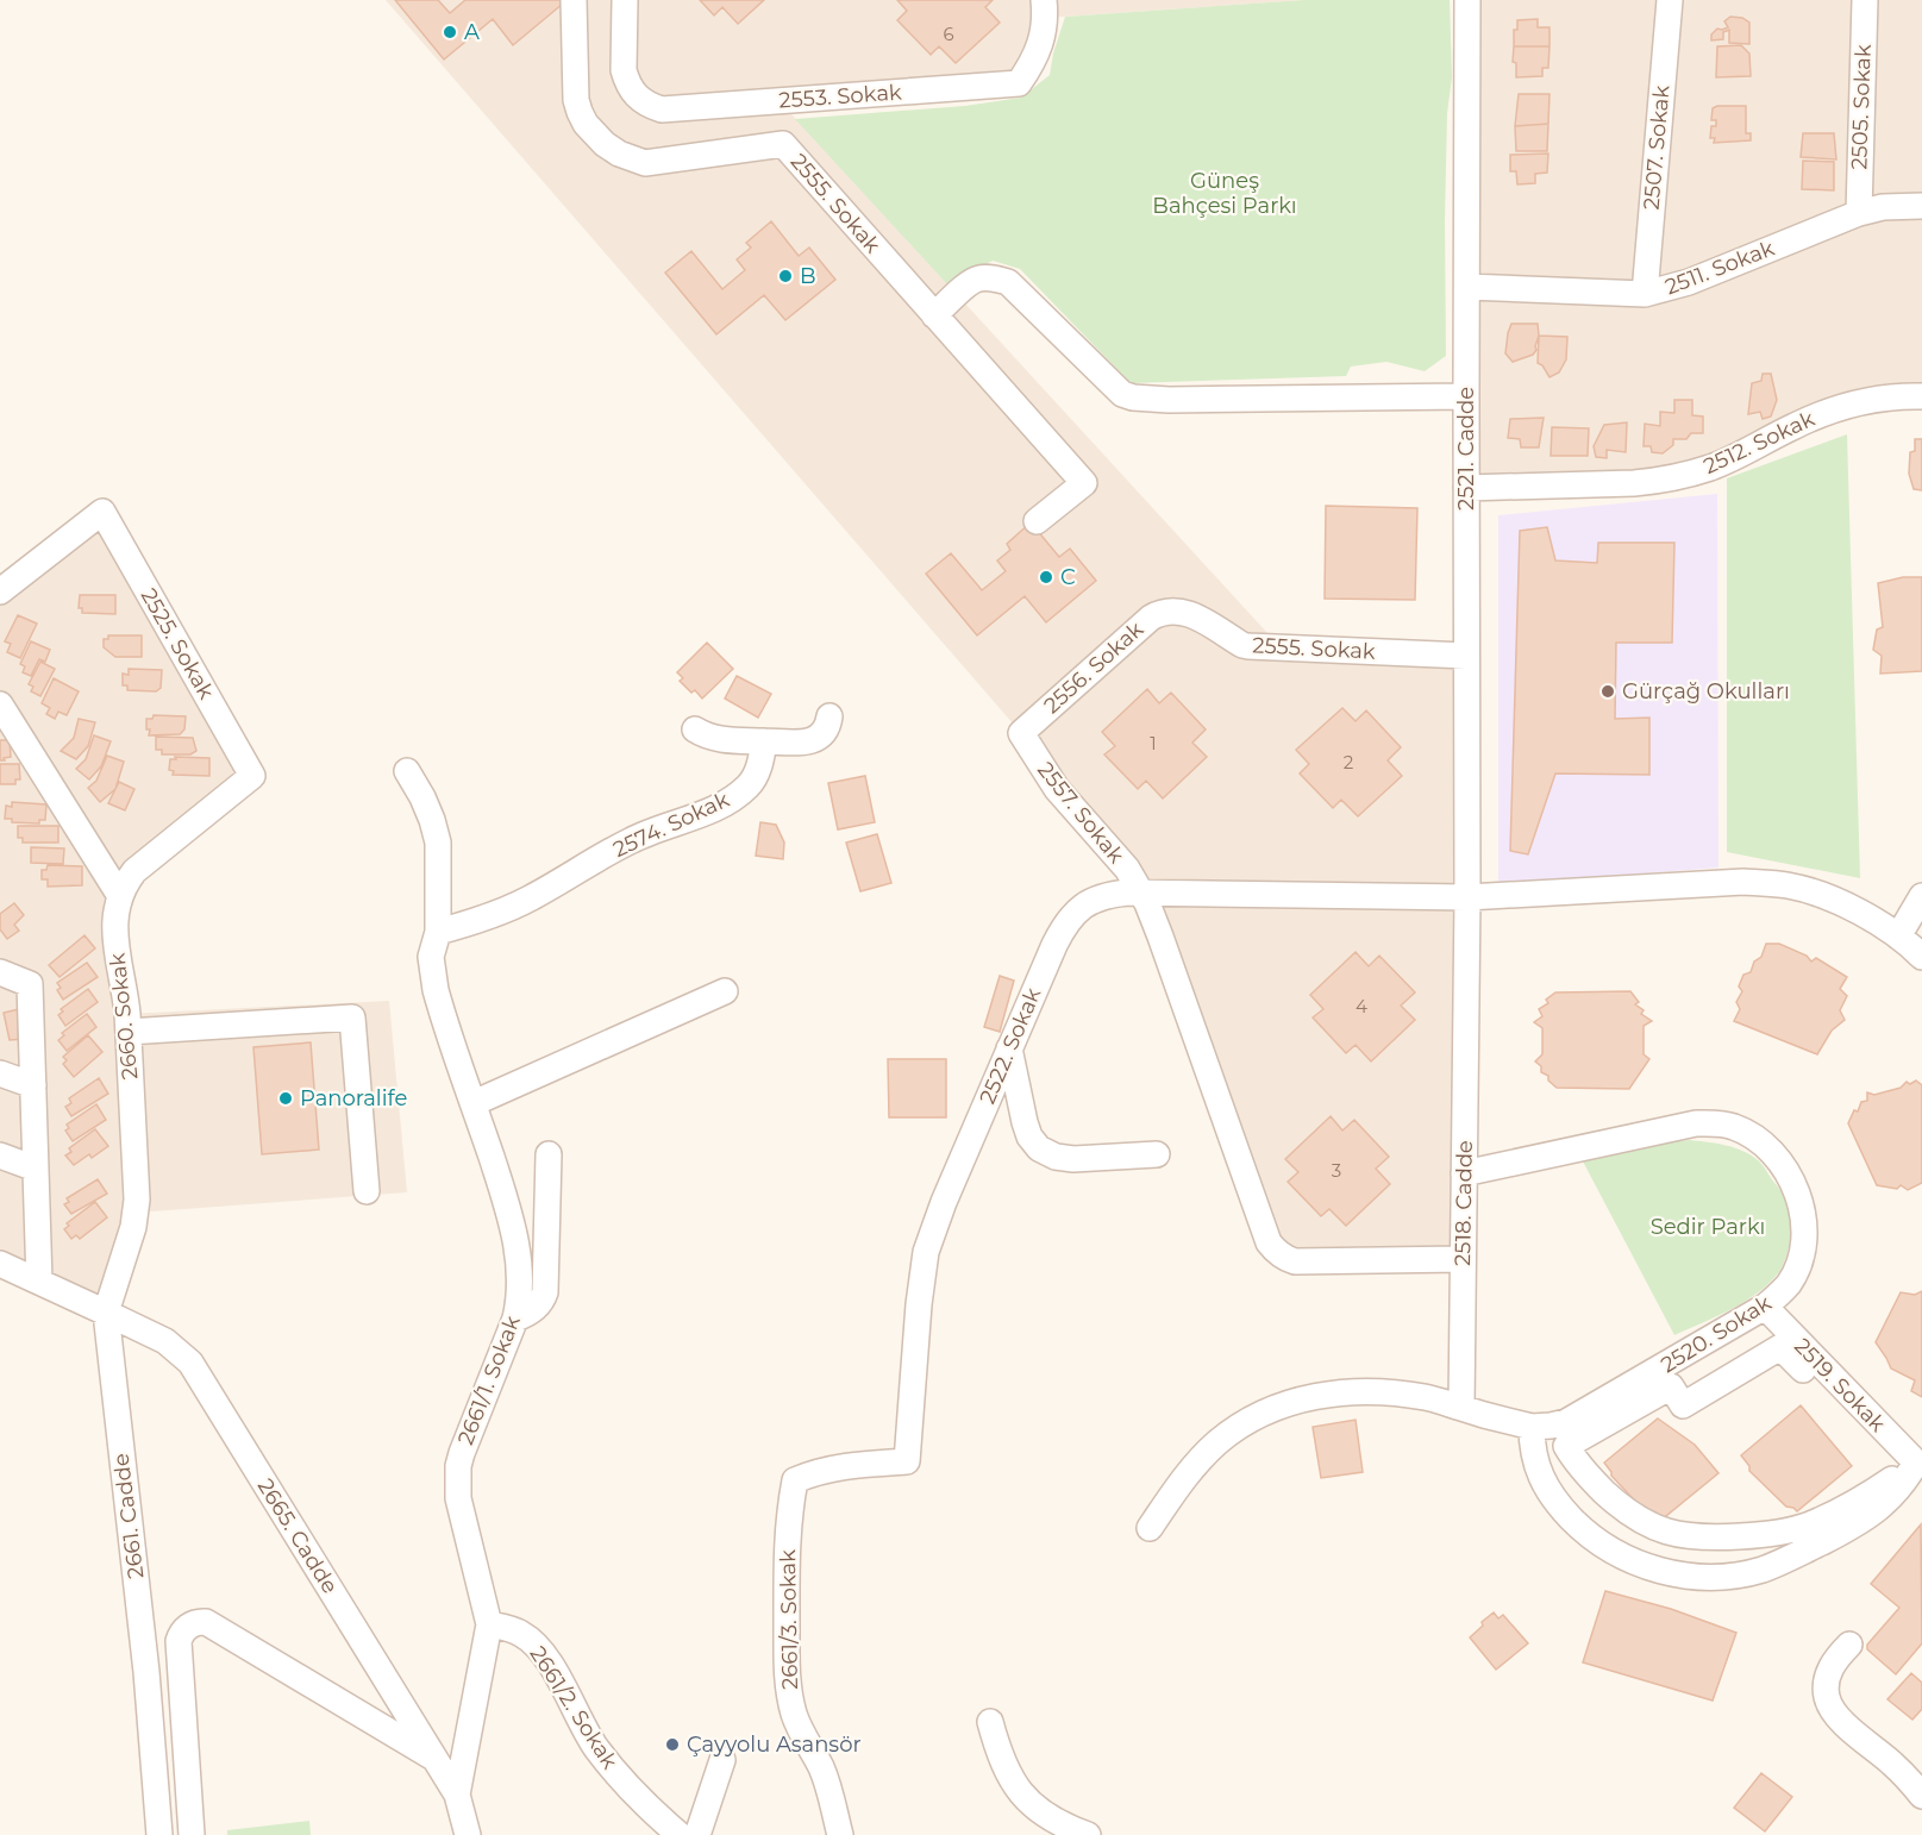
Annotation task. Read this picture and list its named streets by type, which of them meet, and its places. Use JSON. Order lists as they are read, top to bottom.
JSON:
{
  "streets": {
    "street": [
      "2553. Sokak",
      "2505. Sokak",
      "2507. Sokak",
      "2555. Sokak",
      "2511. Sokak",
      "2512. Sokak",
      "2521. Cadde",
      "2525. Sokak",
      "2556. Sokak",
      "2557. Sokak",
      "2574. Sokak",
      "2660. Sokak",
      "2522. Sokak",
      "2518. Cadde",
      "2520. Sokak",
      "2661/1. Sokak",
      "2519. Sokak",
      "2661. Cadde",
      "2665. Cadde",
      "2661/3. Sokak",
      "2661/2. Sokak"
    ]
  },
  "crossings": [
    ["2505. Sokak", "2511. Sokak"],
    ["2507. Sokak", "2511. Sokak"],
    ["2555. Sokak", "2521. Cadde"],
    ["2555. Sokak", "2556. Sokak"],
    ["2511. Sokak", "2521. Cadde"],
    ["2512. Sokak", "2521. Cadde"],
    ["2521. Cadde", "2522. Sokak"],
    ["2521. Cadde", "2518. Cadde"],
    ["2525. Sokak", "2660. Sokak"],
    ["2556. Sokak", "2557. Sokak"],
    ["2557. Sokak", "2522. Sokak"],
    ["2557. Sokak", "2518. Cadde"],
    ["2574. Sokak", "2661/1. Sokak"],
    ["2660. Sokak", "2661. Cadde"],
    ["2660. Sokak", "2665. Cadde"],
    ["2522. Sokak", "2518. Cadde"],
    ["2522. Sokak", "2661/3. Sokak"],
    ["2518. Cadde", "2520. Sokak"],
    ["2520. Sokak", "2519. Sokak"],
    ["2661/1. Sokak", "2665. Cadde"],
    ["2661/1. Sokak", "2661/2. Sokak"],
    ["2661. Cadde", "2665. Cadde"]
  ],
  "parks": ["Güneş Bahçesi Parkı", "Sedir Parkı"],
  "places": [
    "A",
    "B",
    "C",
    "Gürçağ Okulları",
    "Panoralife",
    "Çayyolu Asansör"
  ],
  "house_numbers": [
    "6",
    "1",
    "2",
    "4",
    "3"
  ]
}
